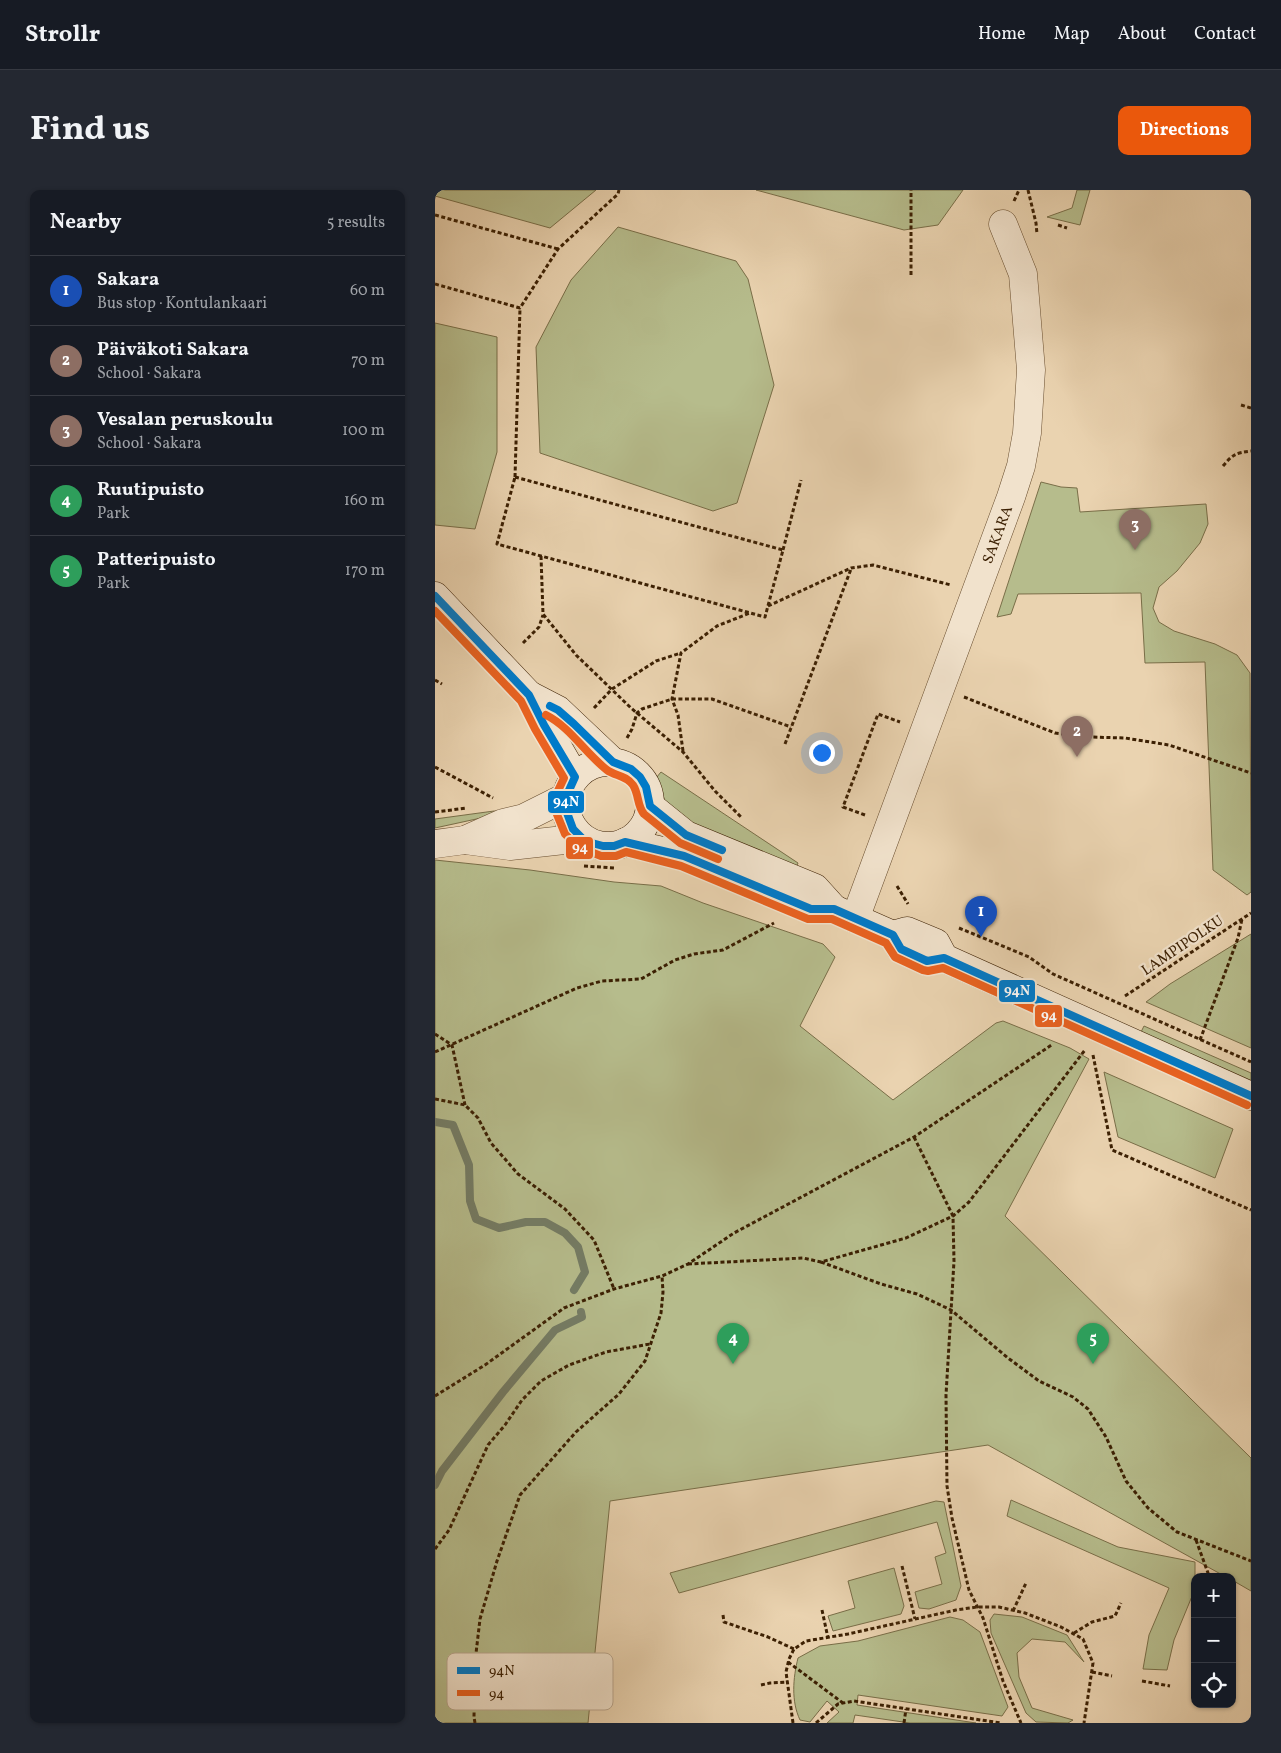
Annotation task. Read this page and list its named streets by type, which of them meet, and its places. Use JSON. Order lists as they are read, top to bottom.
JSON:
{
  "streets": {
    "main road": ["SAKARA"],
    "path": ["LAMPIPOLKU"]
  },
  "lines": ["transit line 94N", "transit line 94"],
  "legend": ["94N", "94"],
  "page": {
    "header": "Strollr",
    "nav": [
      "Home",
      "Map",
      "About",
      "Contact"
    ],
    "title": "Find us",
    "buttons": "Directions",
    "heading": ["Nearby", "5 results"],
    "list": [
      {
        "mark": "1",
        "name": "Sakara",
        "note": "Bus stop · Kontulankaari",
        "value": "60 m"
      },
      {
        "mark": "2",
        "name": "Päiväkoti Sakara",
        "note": "School · Sakara",
        "value": "70 m"
      },
      {
        "mark": "3",
        "name": "Vesalan peruskoulu",
        "note": "School · Sakara",
        "value": "100 m"
      },
      {
        "mark": "4",
        "name": "Ruutipuisto",
        "note": "Park",
        "value": "160 m"
      },
      {
        "mark": "5",
        "name": "Patteripuisto",
        "note": "Park",
        "value": "170 m"
      }
    ],
    "pins": [
      "3",
      "2",
      "1",
      "4",
      "5"
    ],
    "map_buttons": ["+", "−"]
  }
}
